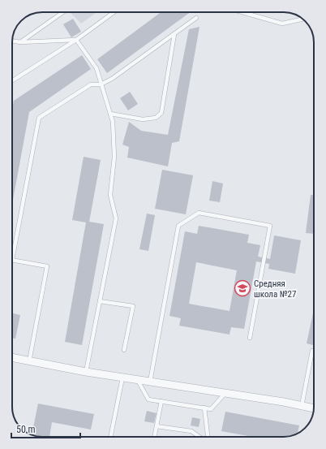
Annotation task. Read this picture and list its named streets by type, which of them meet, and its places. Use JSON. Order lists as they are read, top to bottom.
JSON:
{
  "places": {
    "school or university": ["Средняя школа №27"]
  },
  "scale_bar": "50 m"
}
